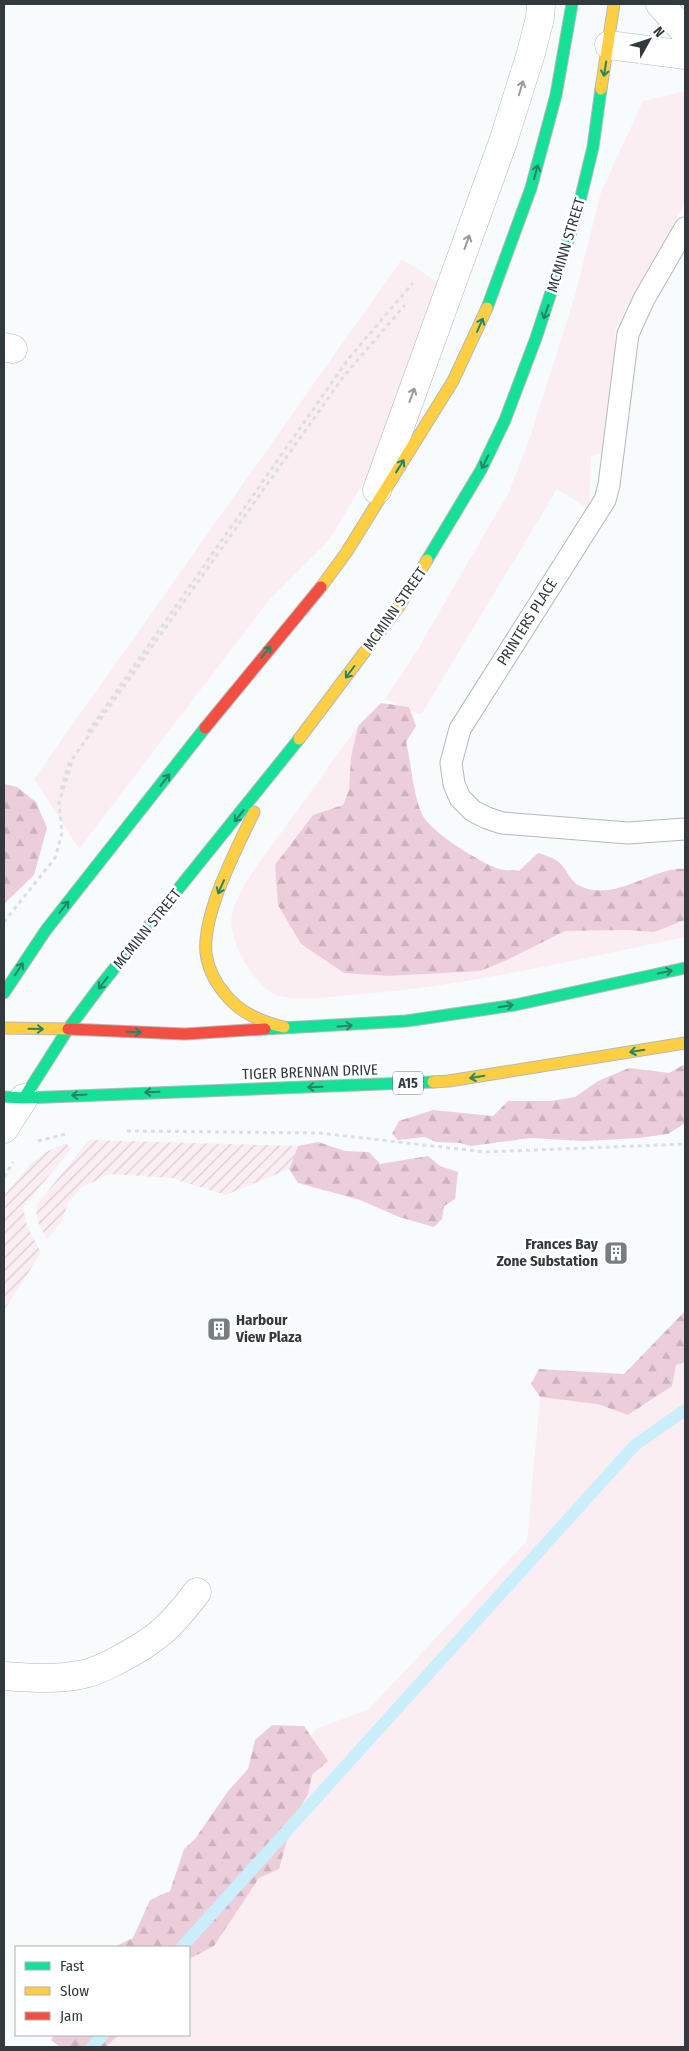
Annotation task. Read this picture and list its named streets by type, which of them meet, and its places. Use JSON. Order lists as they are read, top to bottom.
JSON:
{
  "streets": {
    "street": ["MCMINN STREET", "TIGER BRENNAN DRIVE", "A15"],
    "lane": ["PRINTERS PLACE"]
  },
  "crossings": [
    ["MCMINN STREET", "TIGER BRENNAN DRIVE"]
  ],
  "places": {
    "building": ["Frances Bay Zone Substation", "Harbour View Plaza"]
  },
  "legend": ["Fast", "Slow", "Jam"],
  "north": "top right"
}
